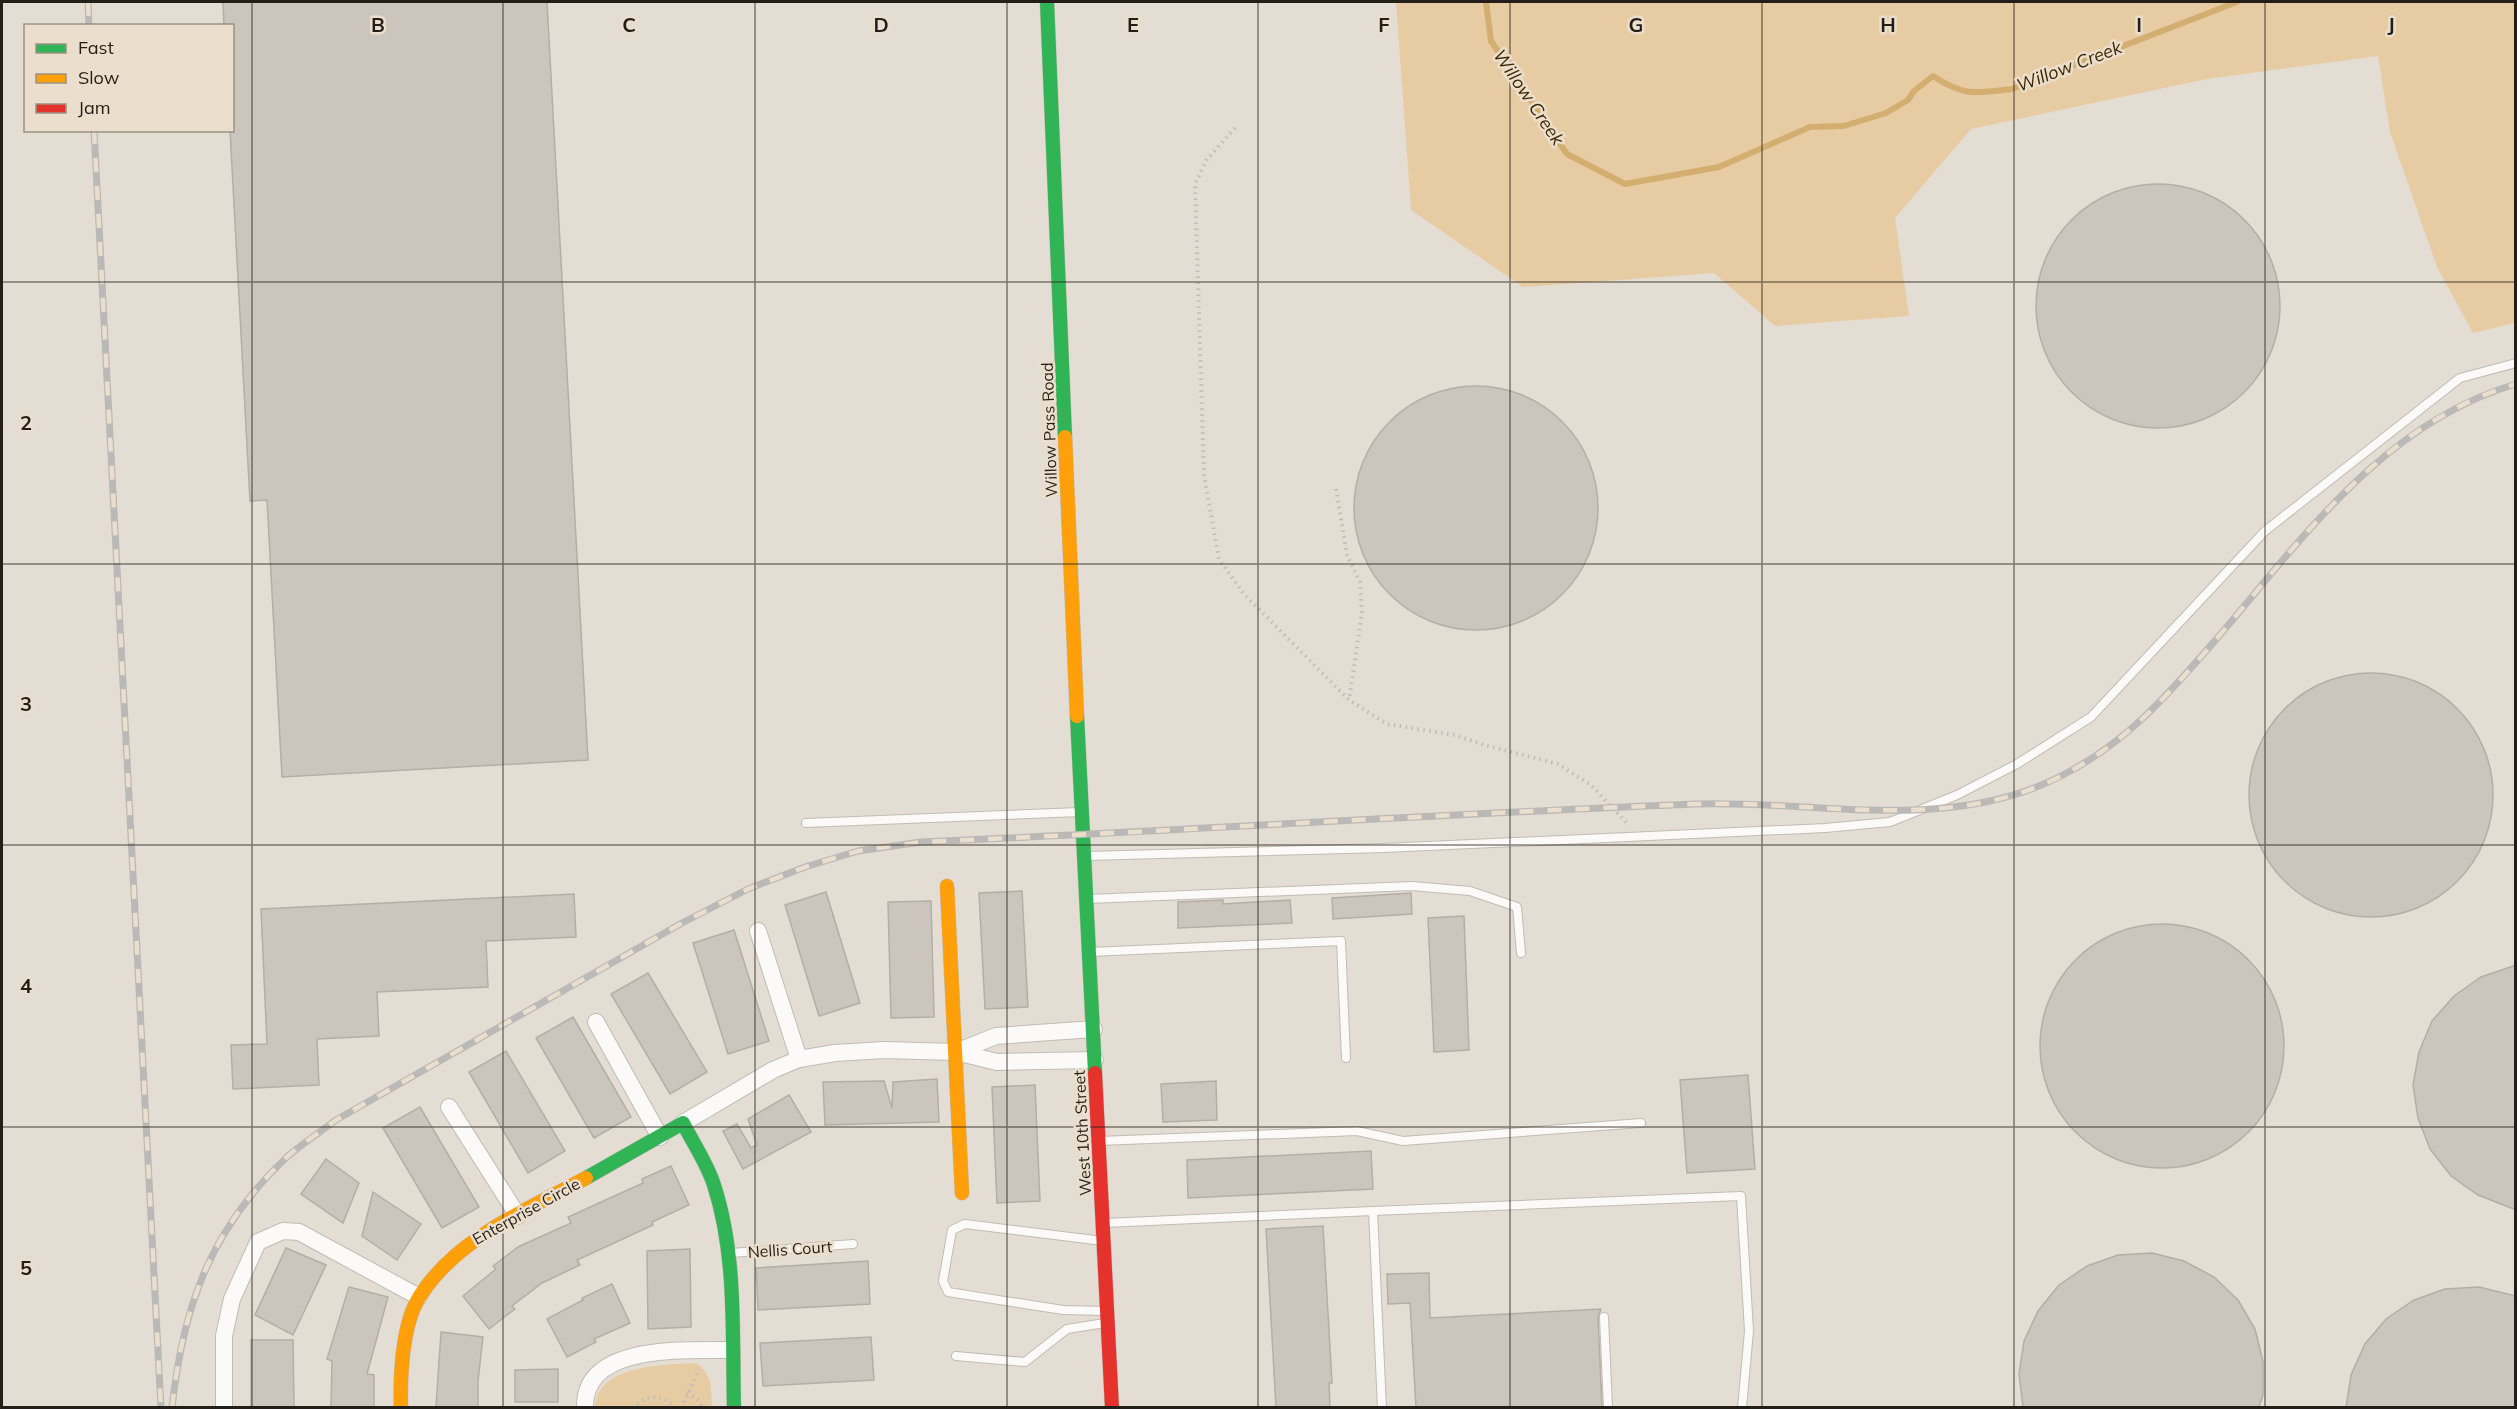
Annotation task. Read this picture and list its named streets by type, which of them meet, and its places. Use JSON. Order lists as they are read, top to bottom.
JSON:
{
  "streets": {
    "main road": ["Willow Pass Road", "West 10th Street", "Enterprise Circle"],
    "lane": ["Nellis Court"]
  },
  "crossings": [
    ["Willow Pass Road", "West 10th Street"],
    ["West 10th Street", "Enterprise Circle"]
  ],
  "water": ["Willow Creek"],
  "legend": ["Fast", "Slow", "Jam"],
  "grid": {
    "columns": [
      "B",
      "C",
      "D",
      "E",
      "F",
      "G",
      "H",
      "I",
      "J"
    ],
    "rows": [
      "2",
      "3",
      "4",
      "5"
    ]
  }
}
